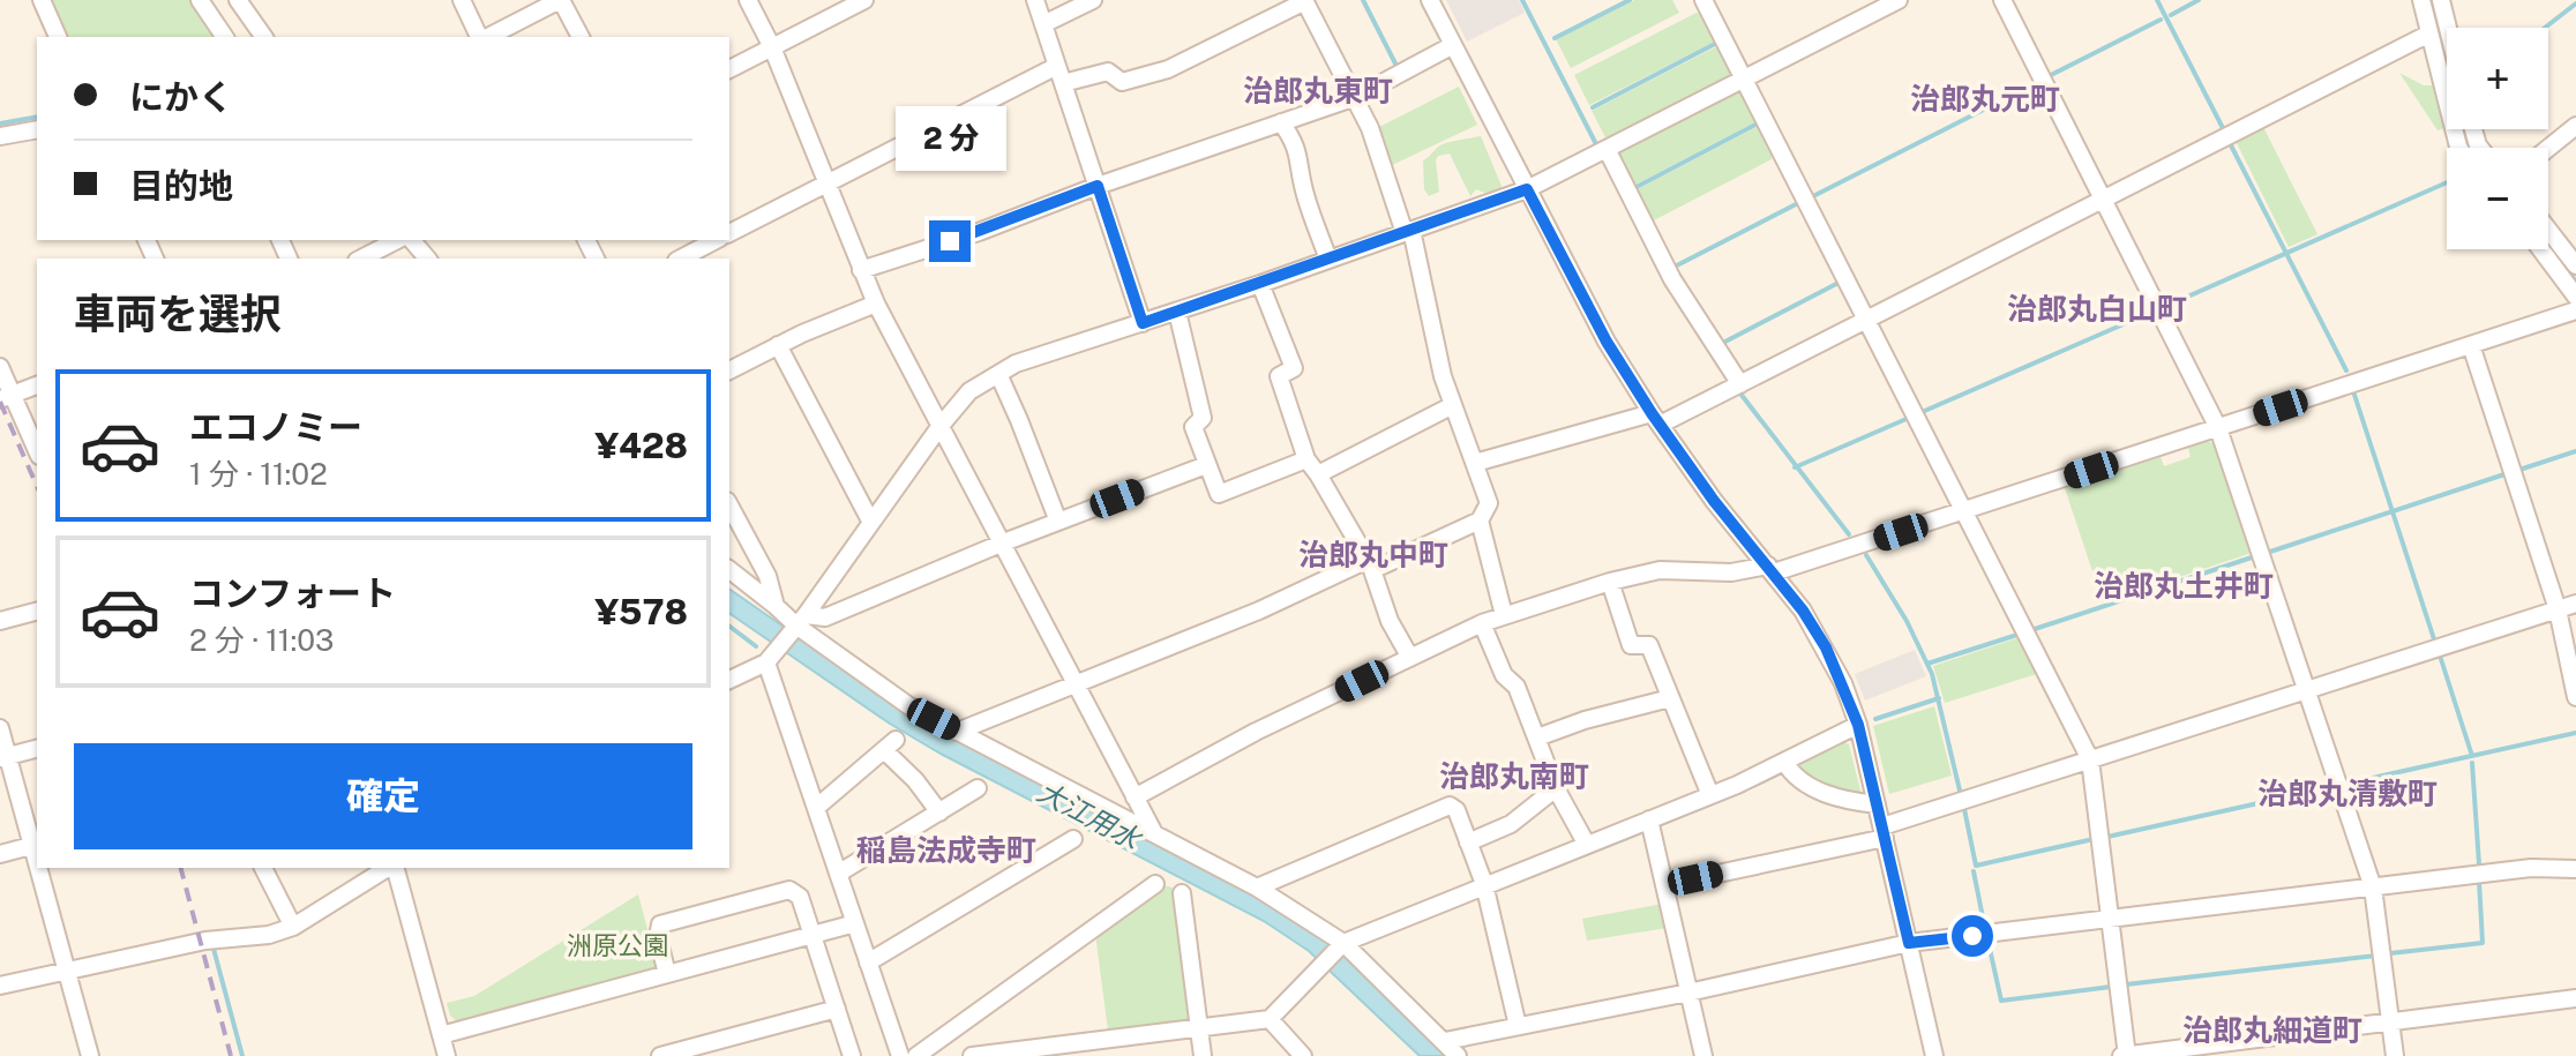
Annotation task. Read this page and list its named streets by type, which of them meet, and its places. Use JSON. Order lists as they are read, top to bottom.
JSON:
{
  "districts": [
    "治郎丸東町",
    "治郎丸元町",
    "治郎丸白山町",
    "治郎丸中町",
    "治郎丸土井町",
    "治郎丸南町",
    "治郎丸清敷町",
    "稲島法成寺町",
    "治郎丸細道町"
  ],
  "water": ["大江用水"],
  "parks": ["洲原公園"],
  "page": {
    "map_buttons": ["+", "−"],
    "banner": ["にかく", "目的地"],
    "bubble": "2 分",
    "heading": "車両を選択",
    "list": [
      {
        "name": "エコノミー",
        "note": "1 分 · 11:02",
        "value": "¥428"
      },
      {
        "name": "コンフォート",
        "note": "2 分 · 11:03",
        "value": "¥578"
      }
    ],
    "buttons": "確定"
  }
}
